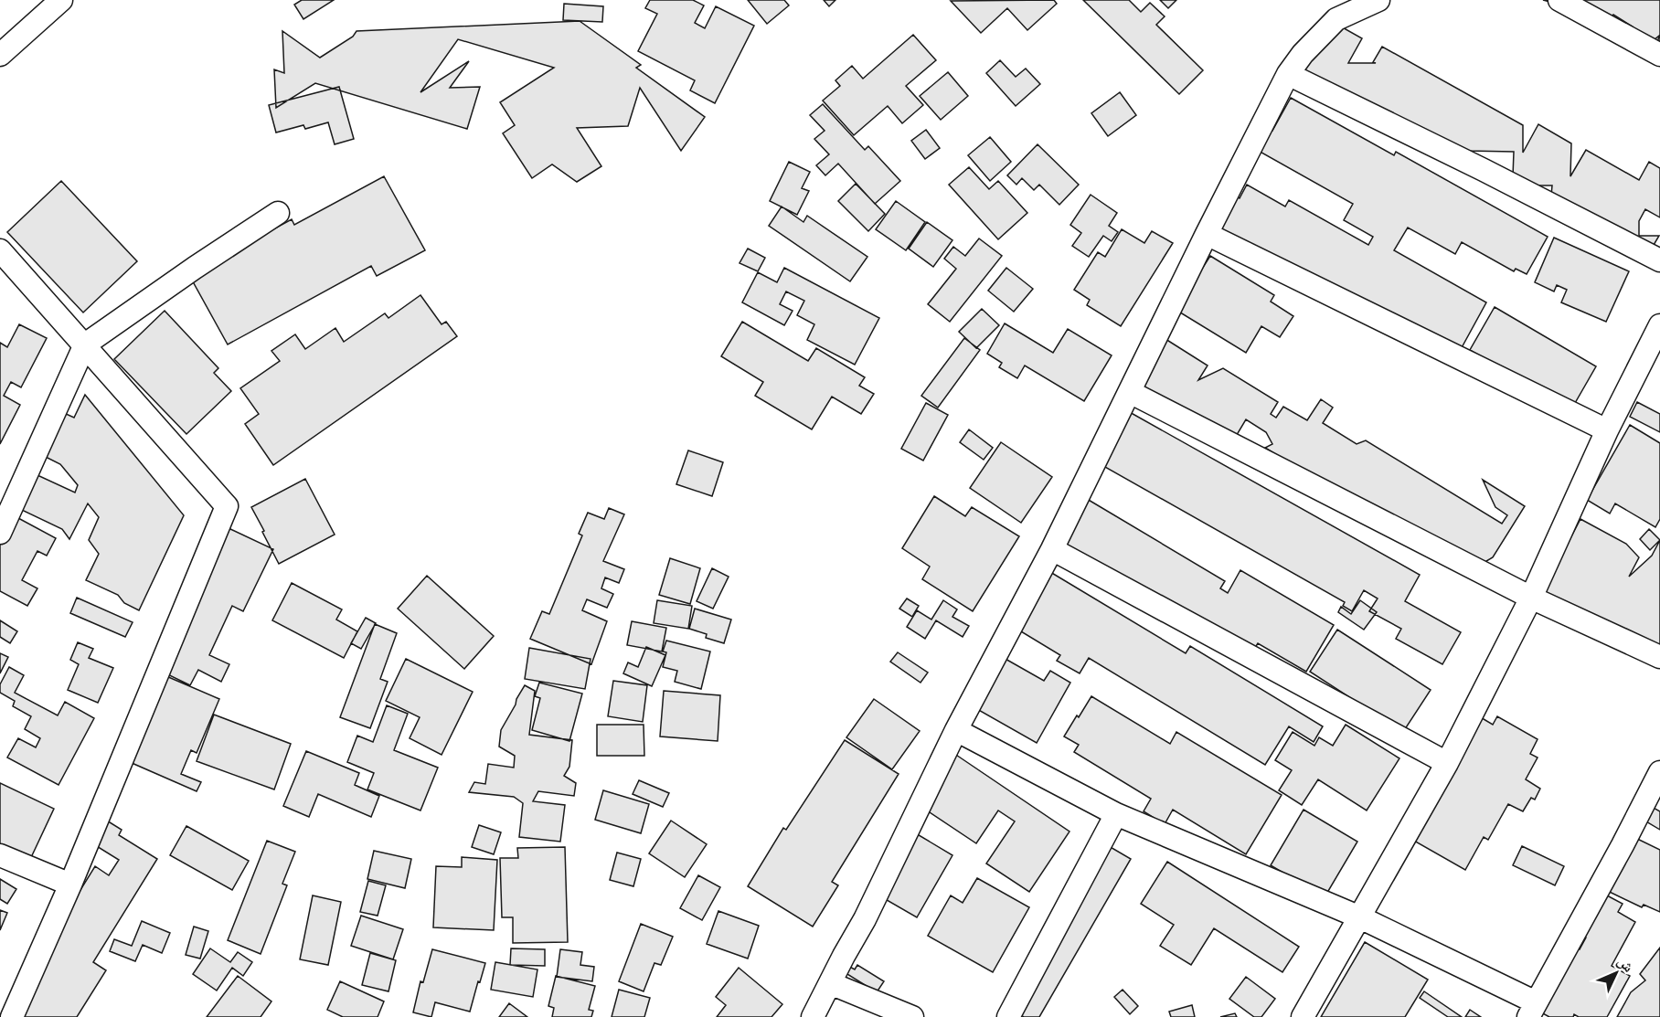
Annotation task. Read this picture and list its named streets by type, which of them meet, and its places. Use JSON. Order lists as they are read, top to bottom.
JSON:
{
  "north": "top right"
}
